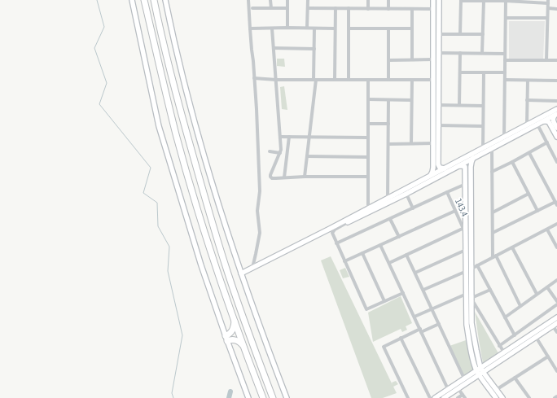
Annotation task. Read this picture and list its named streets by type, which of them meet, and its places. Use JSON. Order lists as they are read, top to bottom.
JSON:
{
  "streets": {
    "street": ["143.4"]
  }
}
